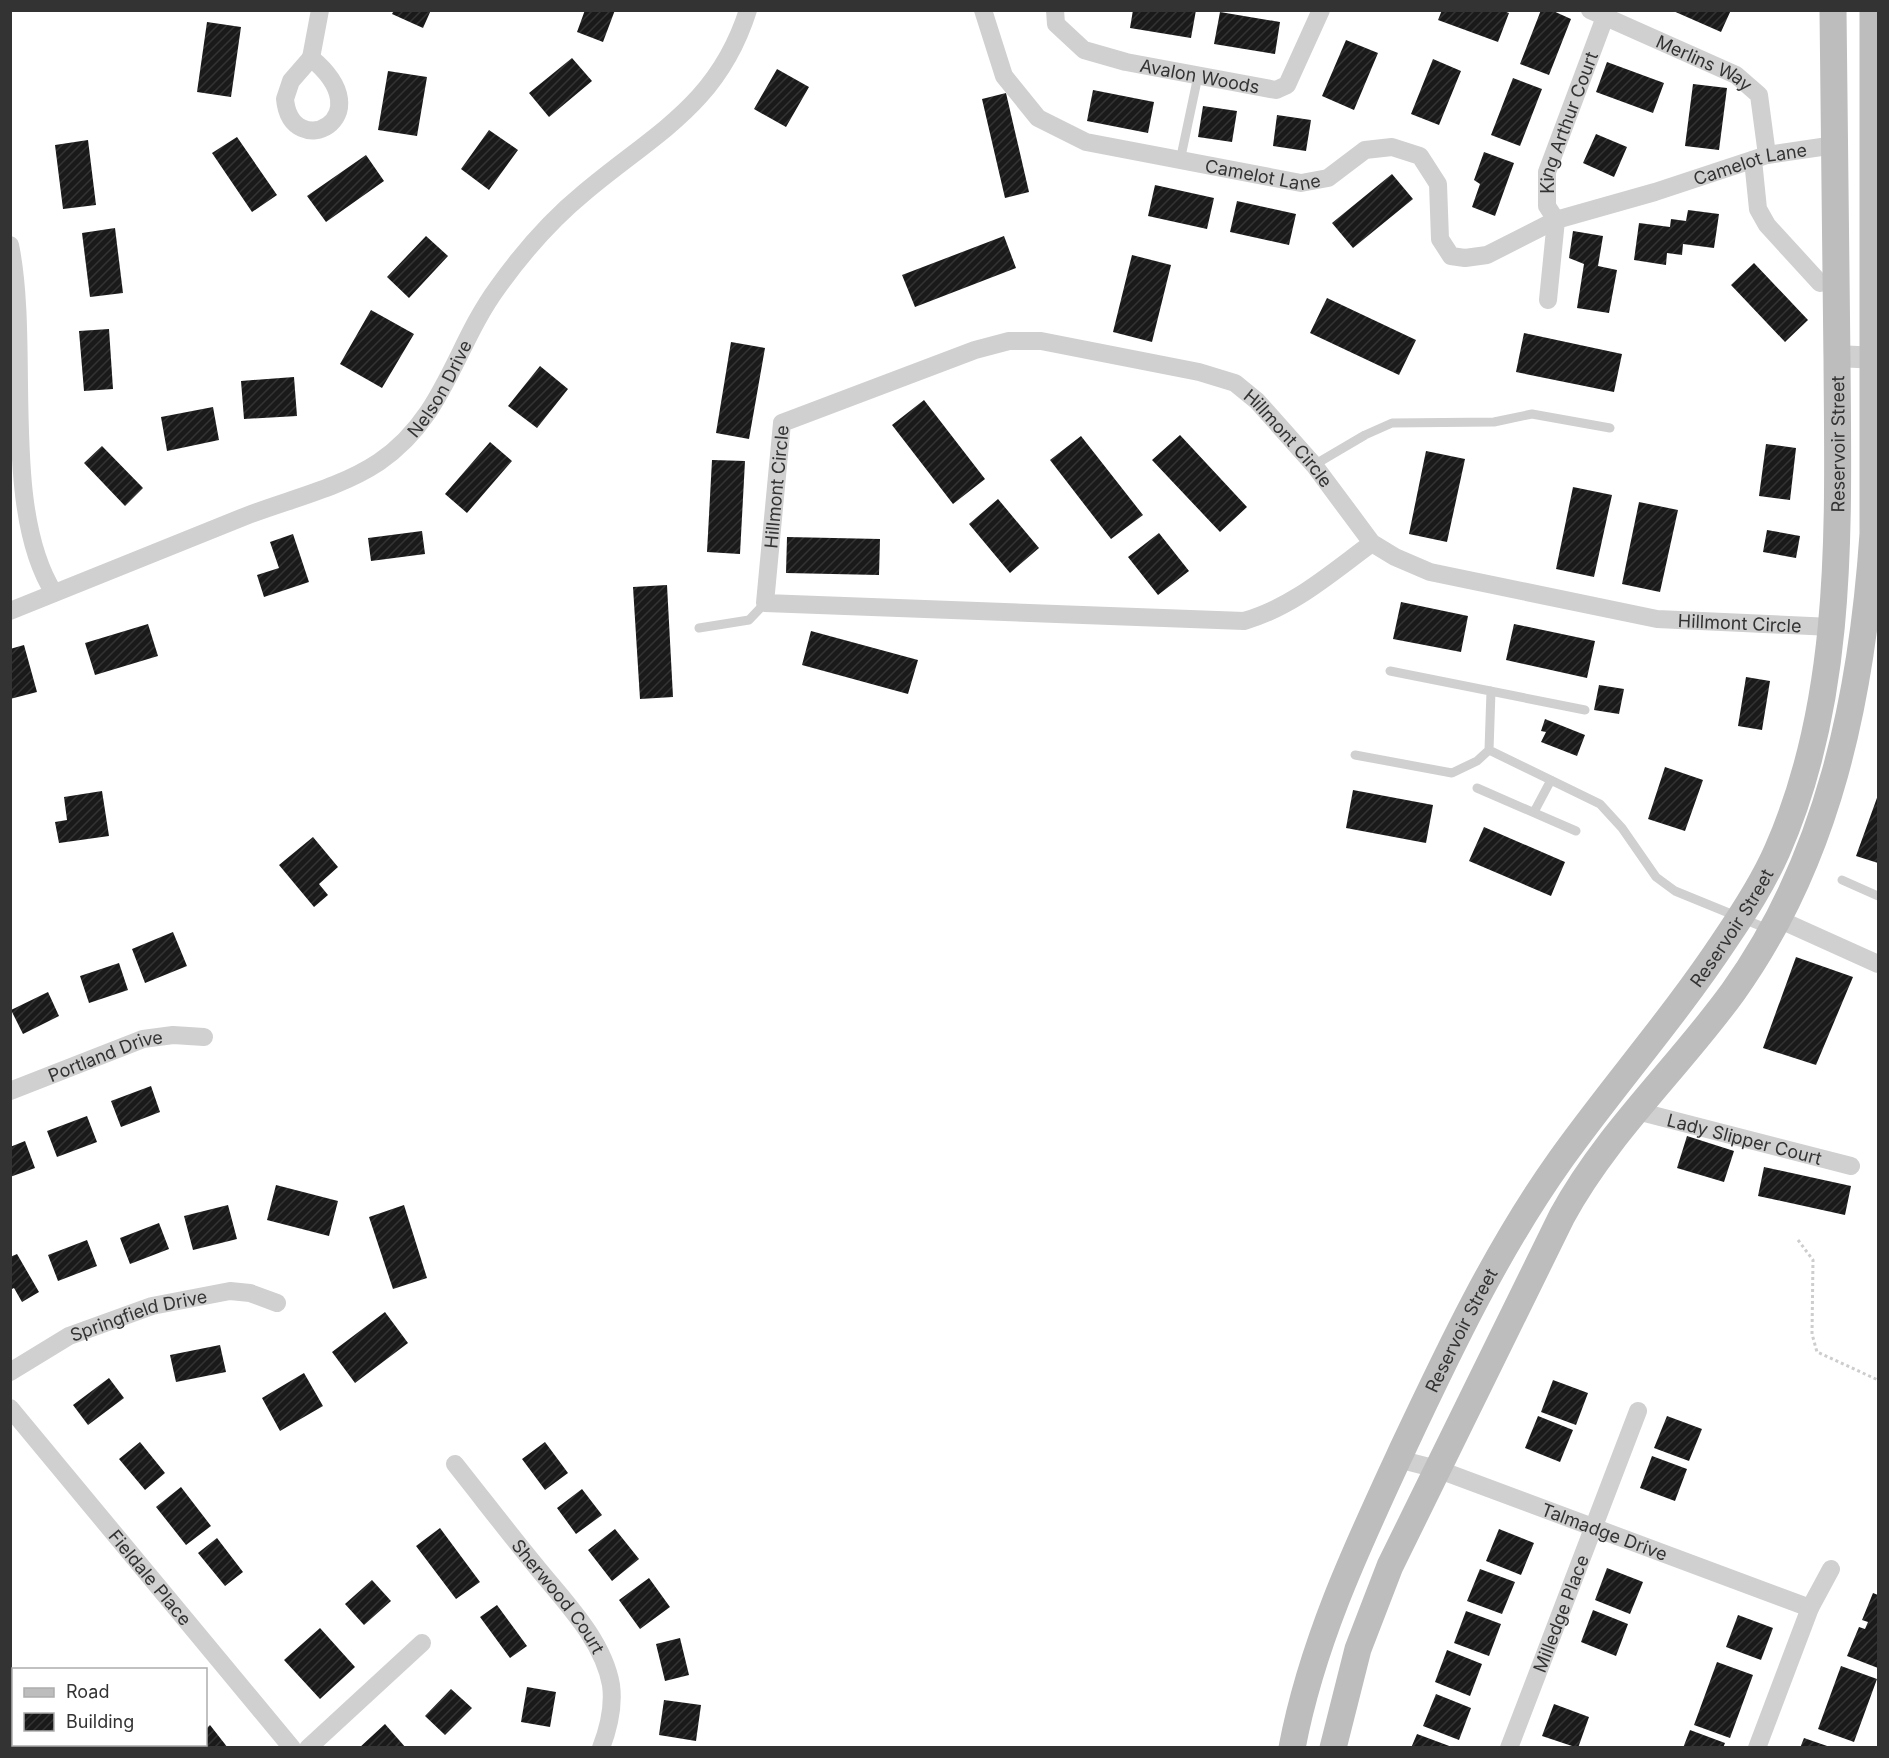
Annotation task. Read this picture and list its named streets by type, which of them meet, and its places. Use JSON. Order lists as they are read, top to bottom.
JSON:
{
  "streets": {
    "main road": ["Reservoir Street"],
    "street": [
      "Merlins Way",
      "Avalon Woods",
      "King Arthur Court",
      "Camelot Lane",
      "Nelson Drive",
      "Hillmont Circle",
      "Portland Drive",
      "Lady Slipper Court",
      "Springfield Drive",
      "Talmadge Drive",
      "Fieldale Place",
      "Sherwood Court",
      "Milledge Place"
    ]
  },
  "crossings": [
    ["Merlins Way", "King Arthur Court"],
    ["Merlins Way", "Camelot Lane"],
    ["King Arthur Court", "Camelot Lane"],
    ["Camelot Lane", "Reservoir Street"],
    ["Hillmont Circle", "Reservoir Street"],
    ["Reservoir Street", "Lady Slipper Court"],
    ["Reservoir Street", "Talmadge Drive"],
    ["Talmadge Drive", "Milledge Place"]
  ],
  "legend": ["Road", "Building"]
}
